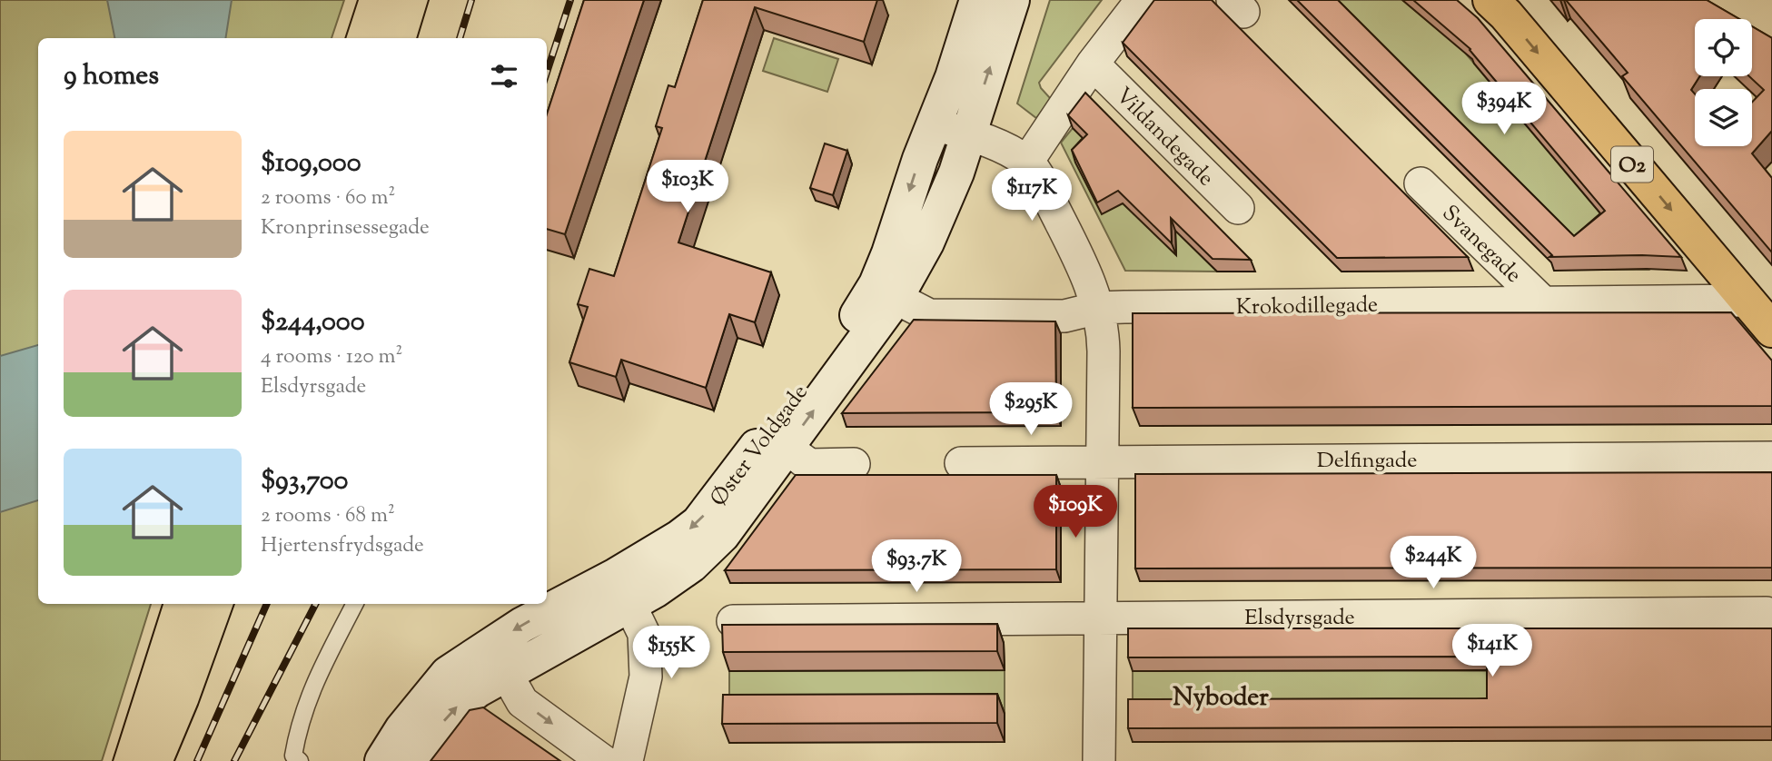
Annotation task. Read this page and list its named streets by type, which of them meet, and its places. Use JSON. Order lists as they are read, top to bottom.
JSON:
{
  "streets": {
    "main road": ["O2"],
    "street": [
      "Vildandegade",
      "Svanegade",
      "Krokodillegade",
      "Øster Voldgade",
      "Delfingade",
      "Elsdyrsgade"
    ]
  },
  "crossings": [
    ["O2", "Krokodillegade"],
    ["Svanegade", "Krokodillegade"],
    ["Krokodillegade", "Øster Voldgade"]
  ],
  "districts": ["Nyboder"],
  "page": {
    "heading": "9 homes",
    "price": [
      "$394K",
      "$103K",
      "$117K",
      "$295K",
      "$109K",
      "$244K",
      "$93.7K",
      "$141K",
      "$155K"
    ],
    "list": [
      {
        "name": "$109,000",
        "note": "2 rooms · 60 m² · Kronprinsessegade"
      },
      {
        "name": "$244,000",
        "note": "4 rooms · 120 m² · Elsdyrsgade"
      },
      {
        "name": "$93,700",
        "note": "2 rooms · 68 m² · Hjertensfrydsgade"
      }
    ]
  }
}
